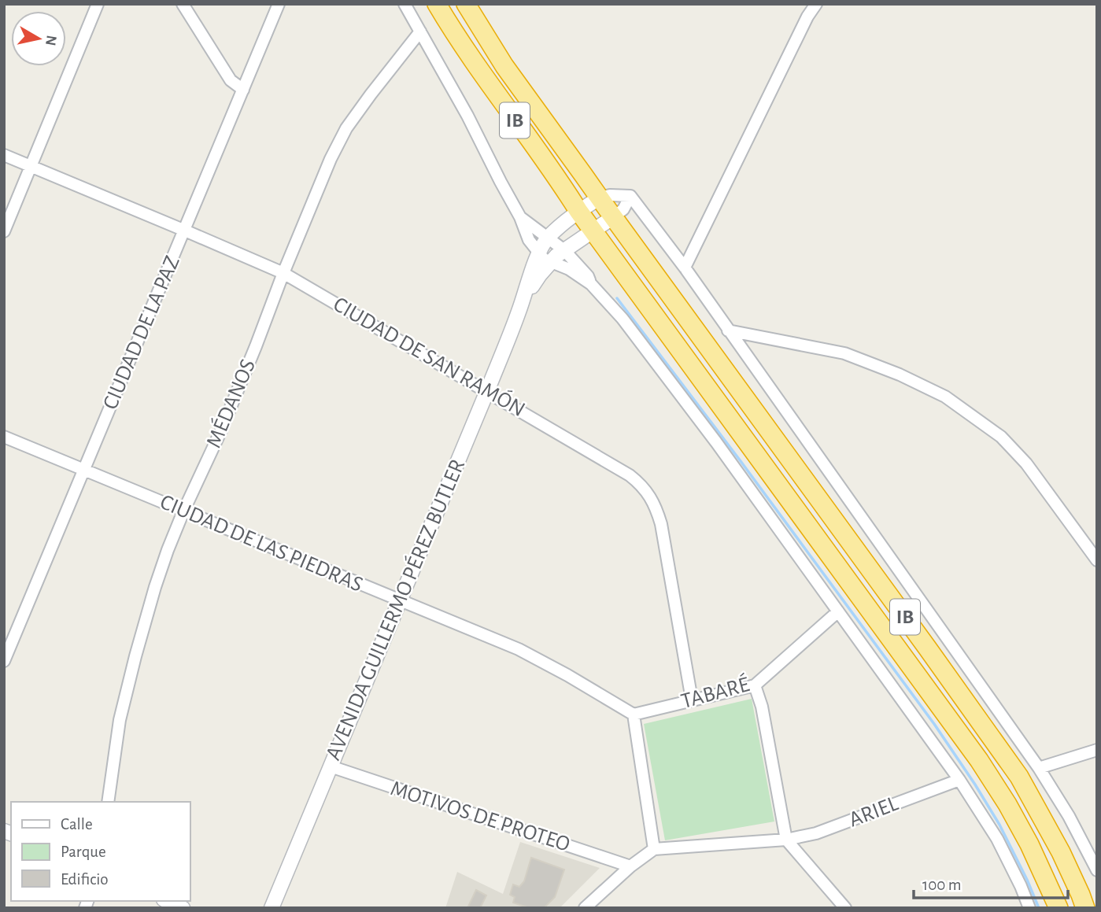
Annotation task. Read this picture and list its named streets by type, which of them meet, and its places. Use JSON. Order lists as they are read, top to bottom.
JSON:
{
  "streets": {
    "highway": ["IB"],
    "street": [
      "CIUDAD DE LA PAZ",
      "CIUDAD DE SAN RAMÓN",
      "MÉDANOS",
      "CIUDAD DE LAS PIEDRAS",
      "AVENIDA GUILLERMO PÉREZ BUTLER",
      "TABARÉ",
      "ARIEL",
      "MOTIVOS DE PROTEO"
    ]
  },
  "crossings": [
    ["IB", "AVENIDA GUILLERMO PÉREZ BUTLER"],
    ["CIUDAD DE LA PAZ", "CIUDAD DE SAN RAMÓN"],
    ["CIUDAD DE LA PAZ", "CIUDAD DE LAS PIEDRAS"],
    ["CIUDAD DE SAN RAMÓN", "MÉDANOS"],
    ["CIUDAD DE SAN RAMÓN", "AVENIDA GUILLERMO PÉREZ BUTLER"],
    ["CIUDAD DE SAN RAMÓN", "TABARÉ"],
    ["MÉDANOS", "CIUDAD DE LAS PIEDRAS"],
    ["CIUDAD DE LAS PIEDRAS", "AVENIDA GUILLERMO PÉREZ BUTLER"],
    ["CIUDAD DE LAS PIEDRAS", "TABARÉ"],
    ["AVENIDA GUILLERMO PÉREZ BUTLER", "MOTIVOS DE PROTEO"]
  ],
  "legend": ["Calle", "Parque", "Edificio"],
  "scale_bar": "100 m",
  "north": "right"
}
